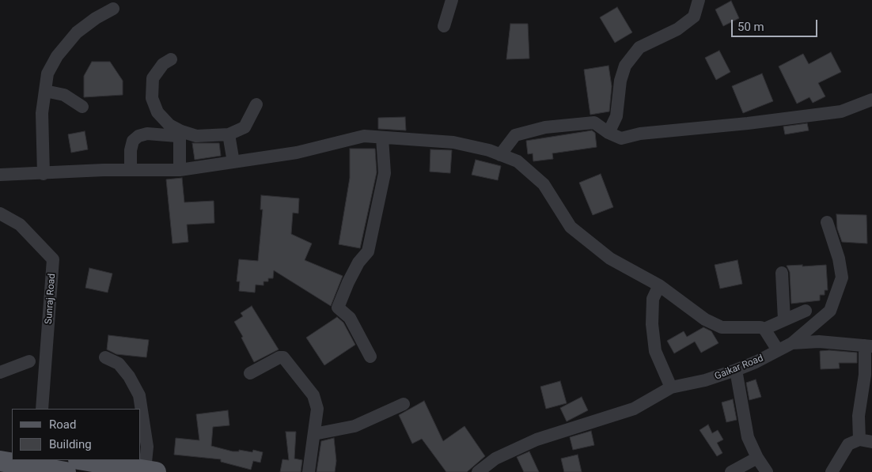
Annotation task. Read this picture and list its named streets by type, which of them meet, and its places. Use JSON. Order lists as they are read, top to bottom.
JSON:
{
  "streets": {
    "street": ["Sunraj Road", "Gaikar Road"]
  },
  "legend": ["Road", "Building"],
  "scale_bar": "50 m"
}
